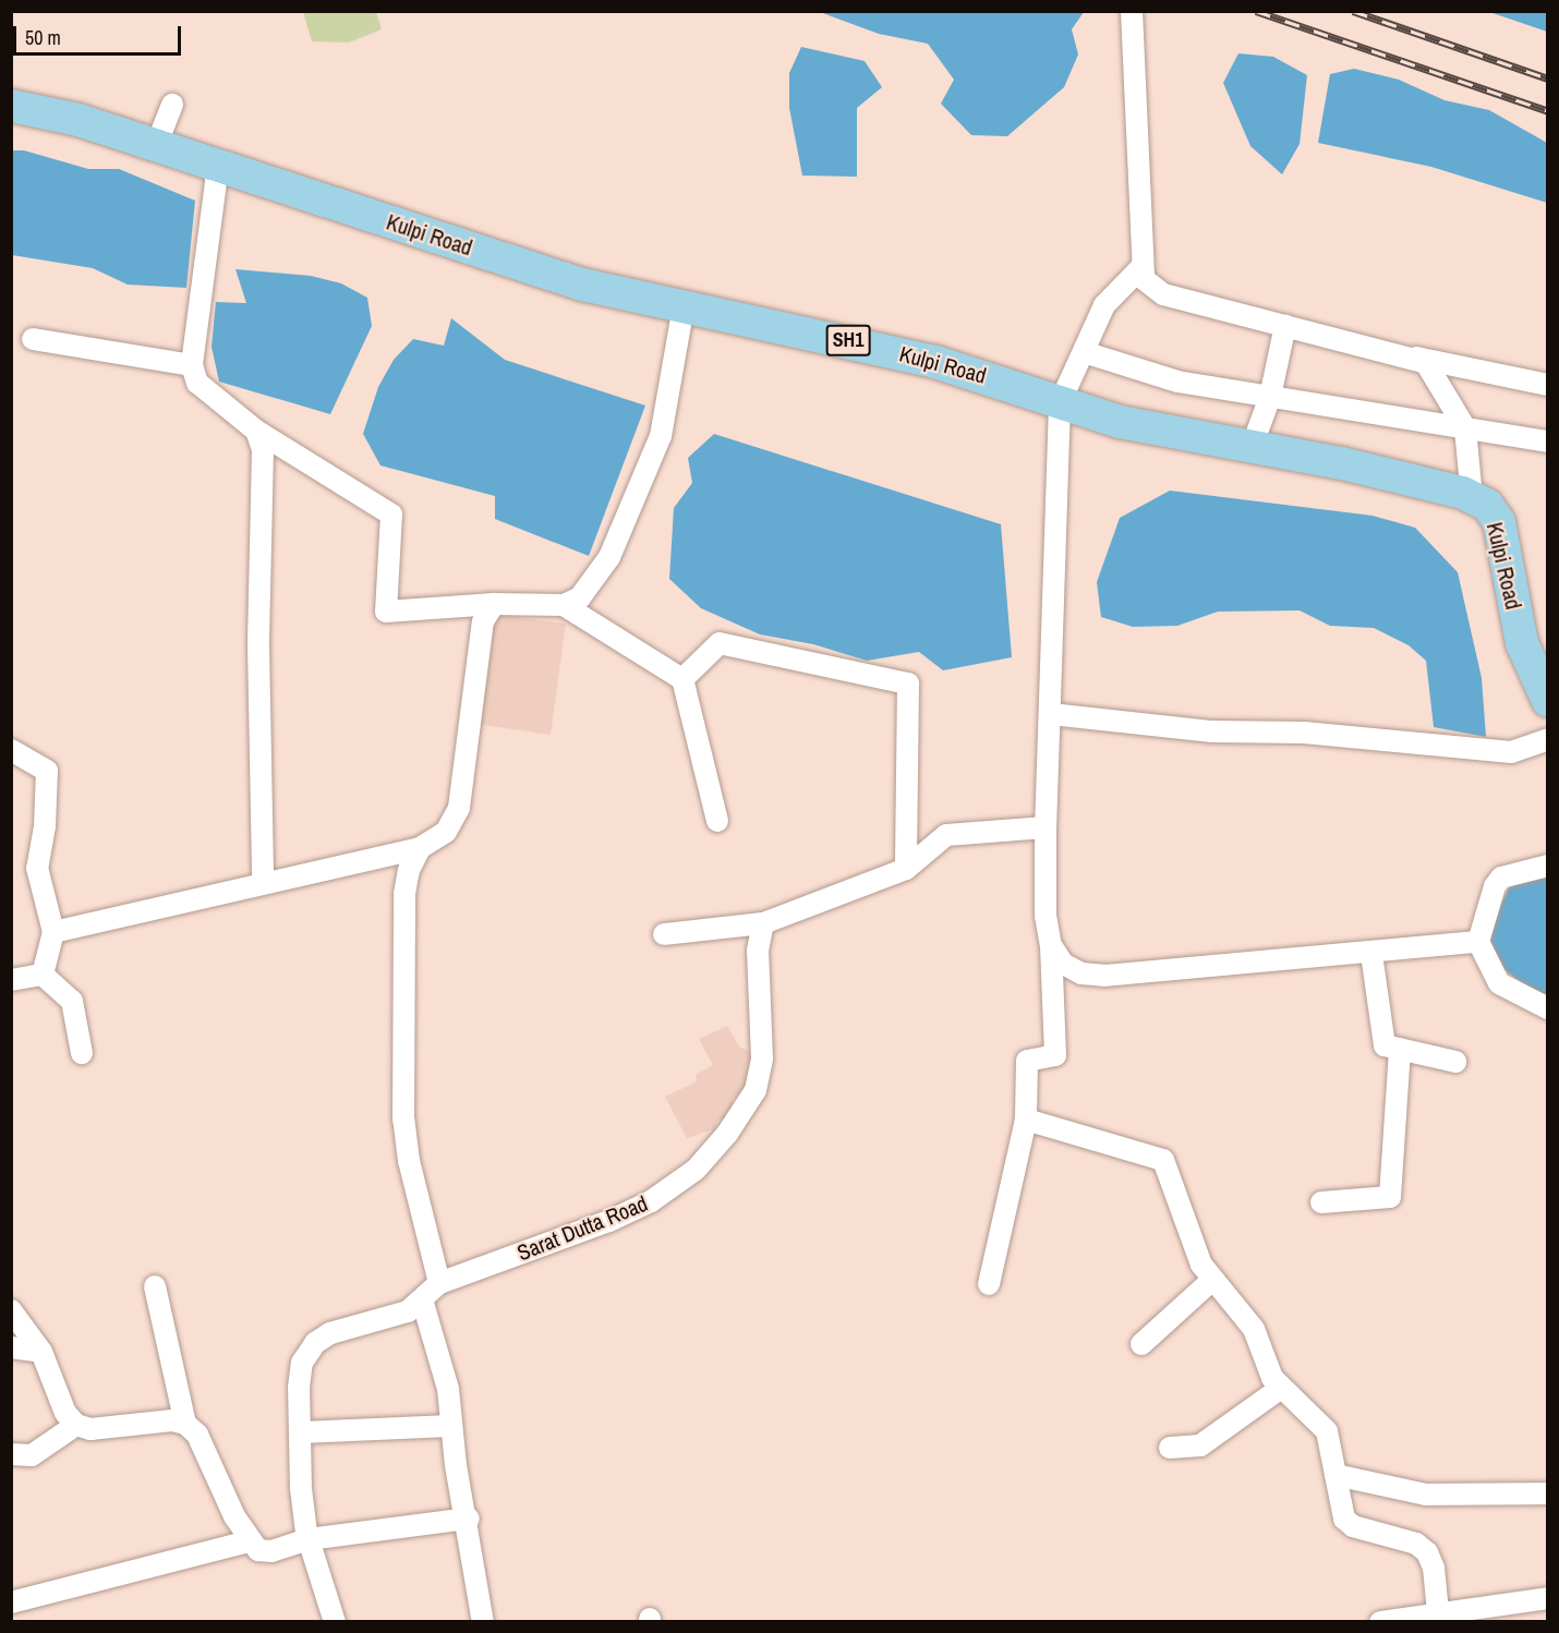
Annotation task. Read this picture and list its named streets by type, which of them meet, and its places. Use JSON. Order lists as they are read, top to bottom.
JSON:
{
  "streets": {
    "main road": ["Kulpi Road", "SH1"],
    "street": ["Sarat Dutta Road"]
  },
  "scale_bar": "50 m"
}
